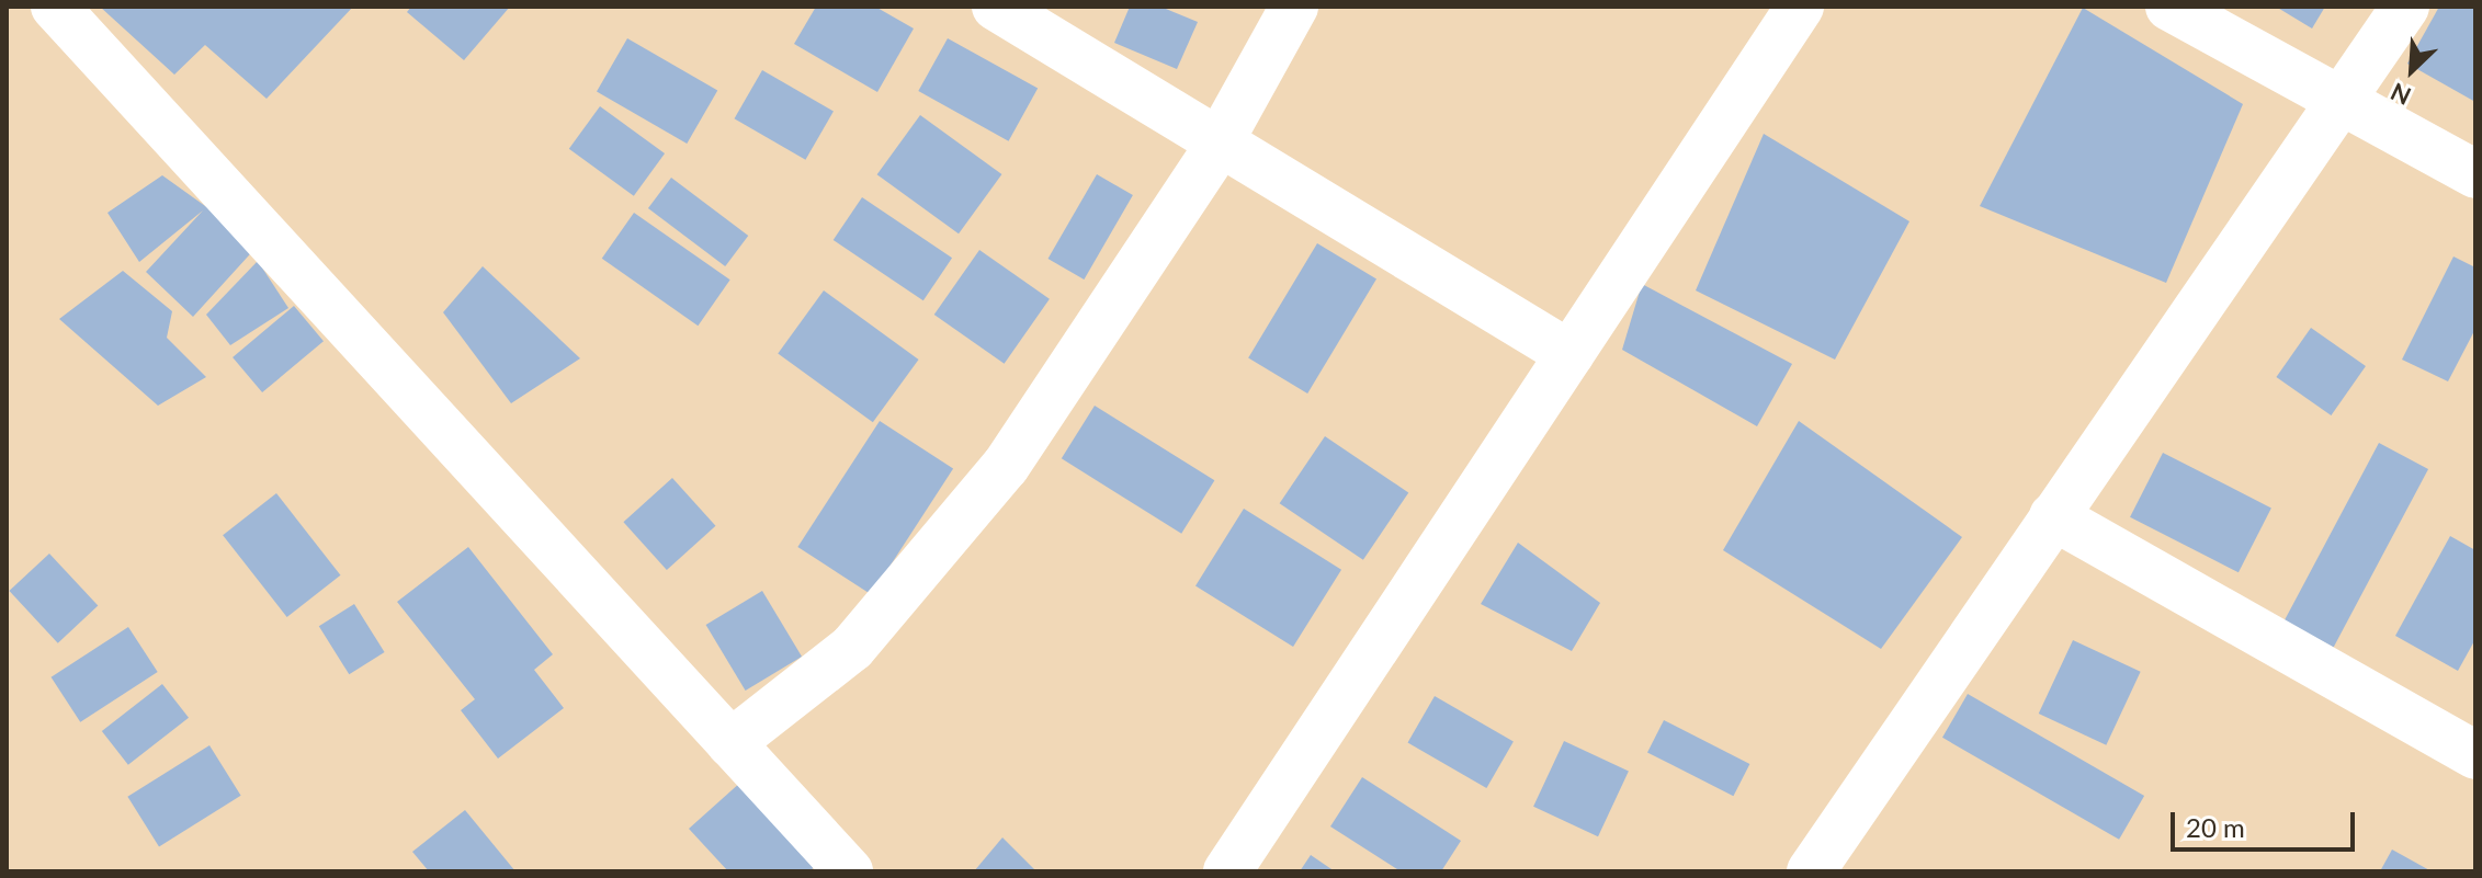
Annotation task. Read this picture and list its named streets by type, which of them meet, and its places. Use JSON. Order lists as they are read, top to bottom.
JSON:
{
  "scale_bar": "20 m",
  "north": "bottom left"
}
